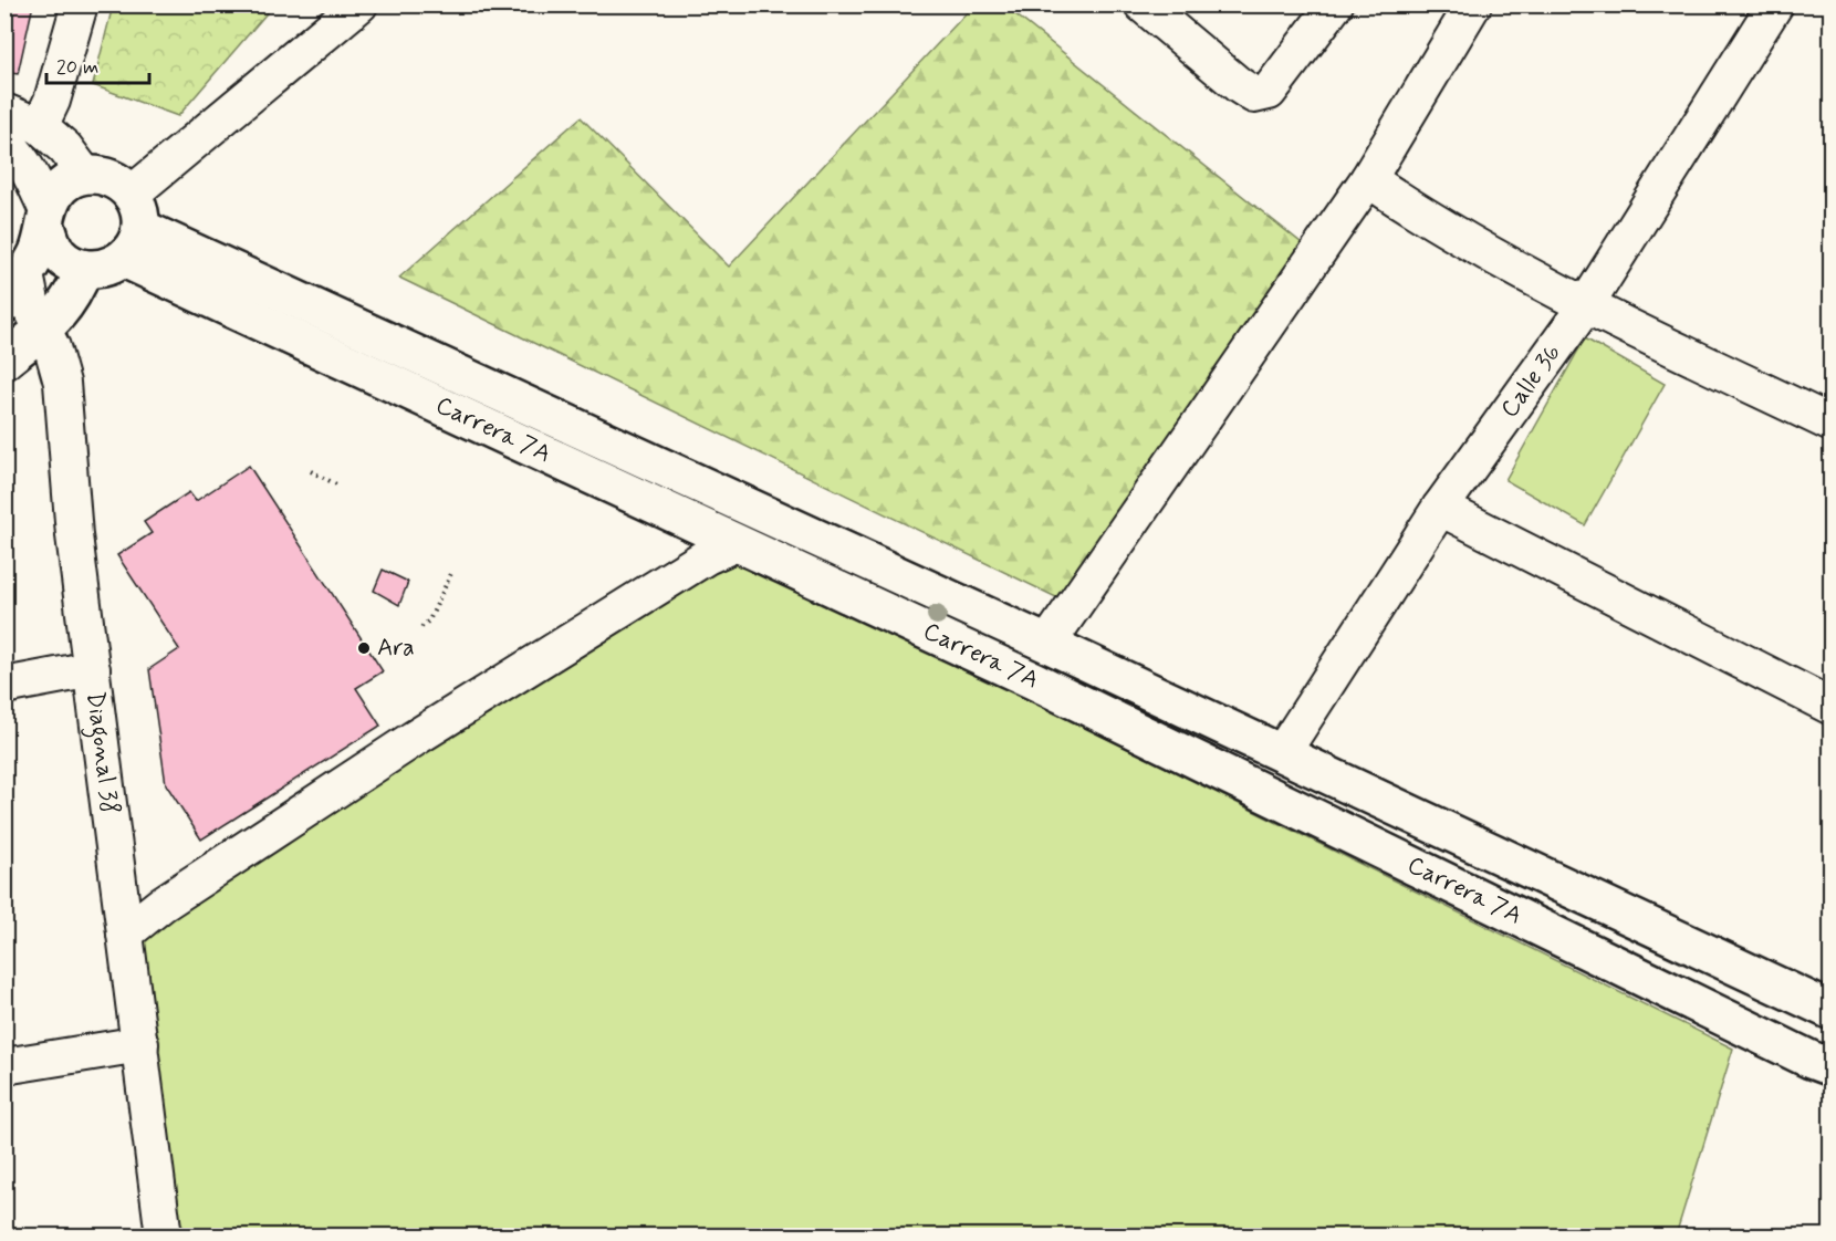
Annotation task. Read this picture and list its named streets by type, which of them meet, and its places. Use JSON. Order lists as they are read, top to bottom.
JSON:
{
  "streets": {
    "main road": ["Carrera 7A"],
    "street": ["Calle 36", "Diagonal 38"]
  },
  "crossings": [
    ["Calle 36", "Carrera 7A"]
  ],
  "places": ["Ara"],
  "scale_bar": "20 m"
}
